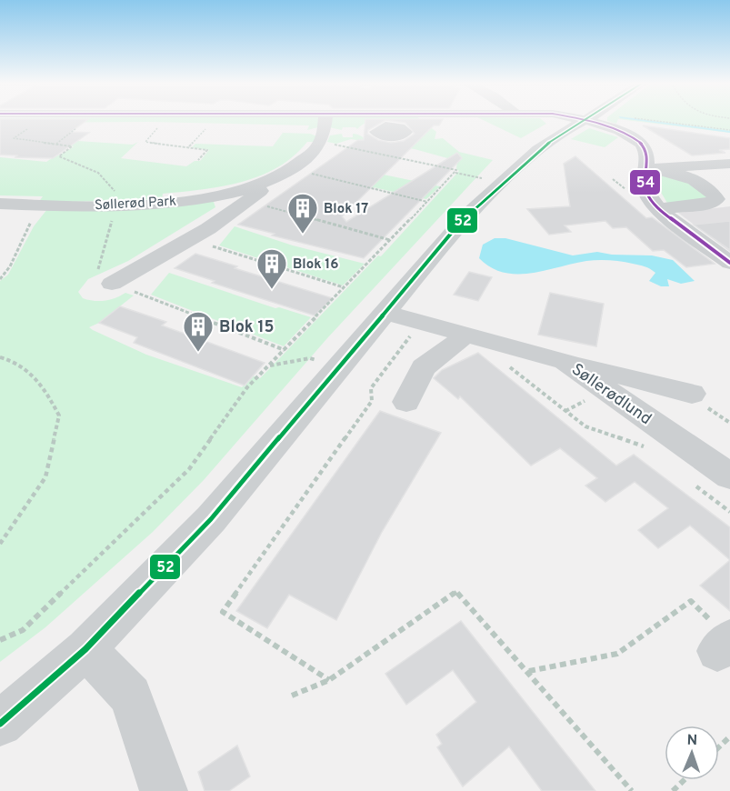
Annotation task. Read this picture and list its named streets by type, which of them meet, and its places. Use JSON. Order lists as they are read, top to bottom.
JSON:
{
  "streets": {
    "street": ["Søllerød Park", "Søllerødlund"]
  },
  "places": {
    "building": ["Blok 17", "Blok 16", "Blok 15"]
  },
  "lines": ["transit line 54", "transit line 52"],
  "north": "top"
}
